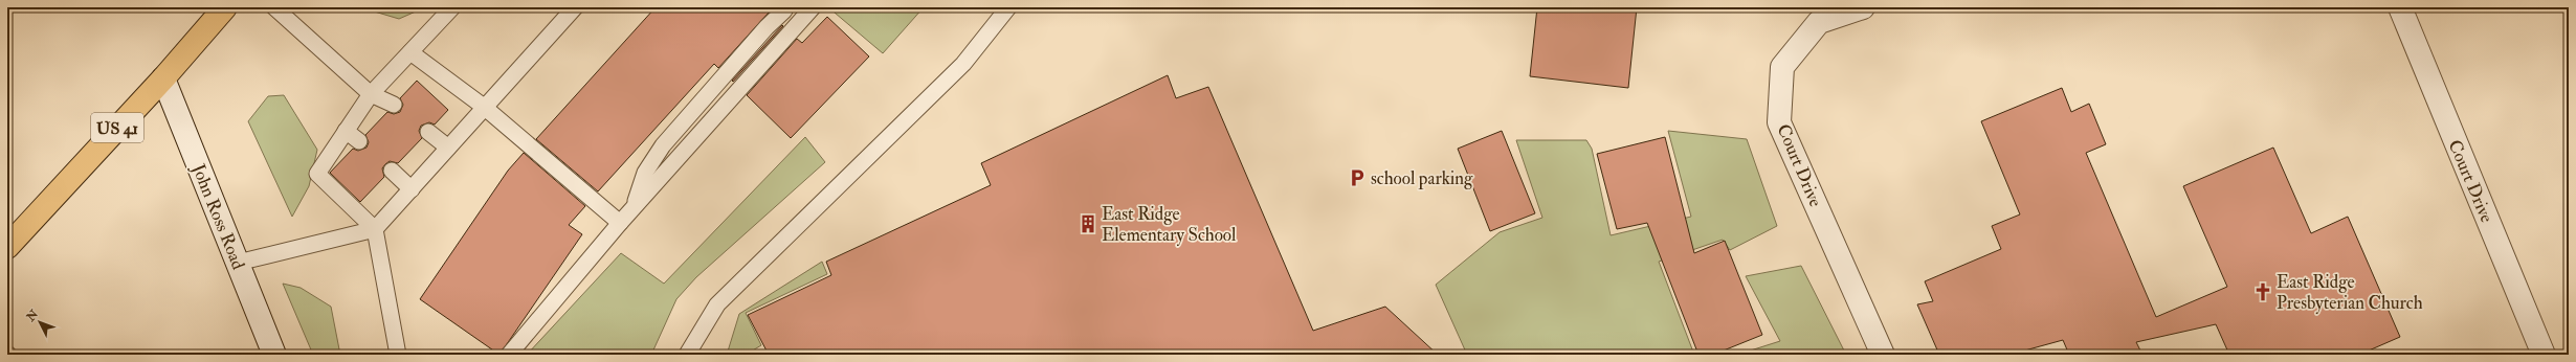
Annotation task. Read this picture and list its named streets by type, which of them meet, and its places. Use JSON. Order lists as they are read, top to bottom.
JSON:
{
  "streets": {
    "main road": ["US 41"],
    "street": ["Court Drive", "John Ross Road"]
  },
  "crossings": [
    ["US 41", "John Ross Road"]
  ],
  "places": {
    "parking": ["school parking"],
    "building": ["East Ridge Elementary School"],
    "church": ["East Ridge Presbyterian Church"]
  },
  "north": "top left"
}
